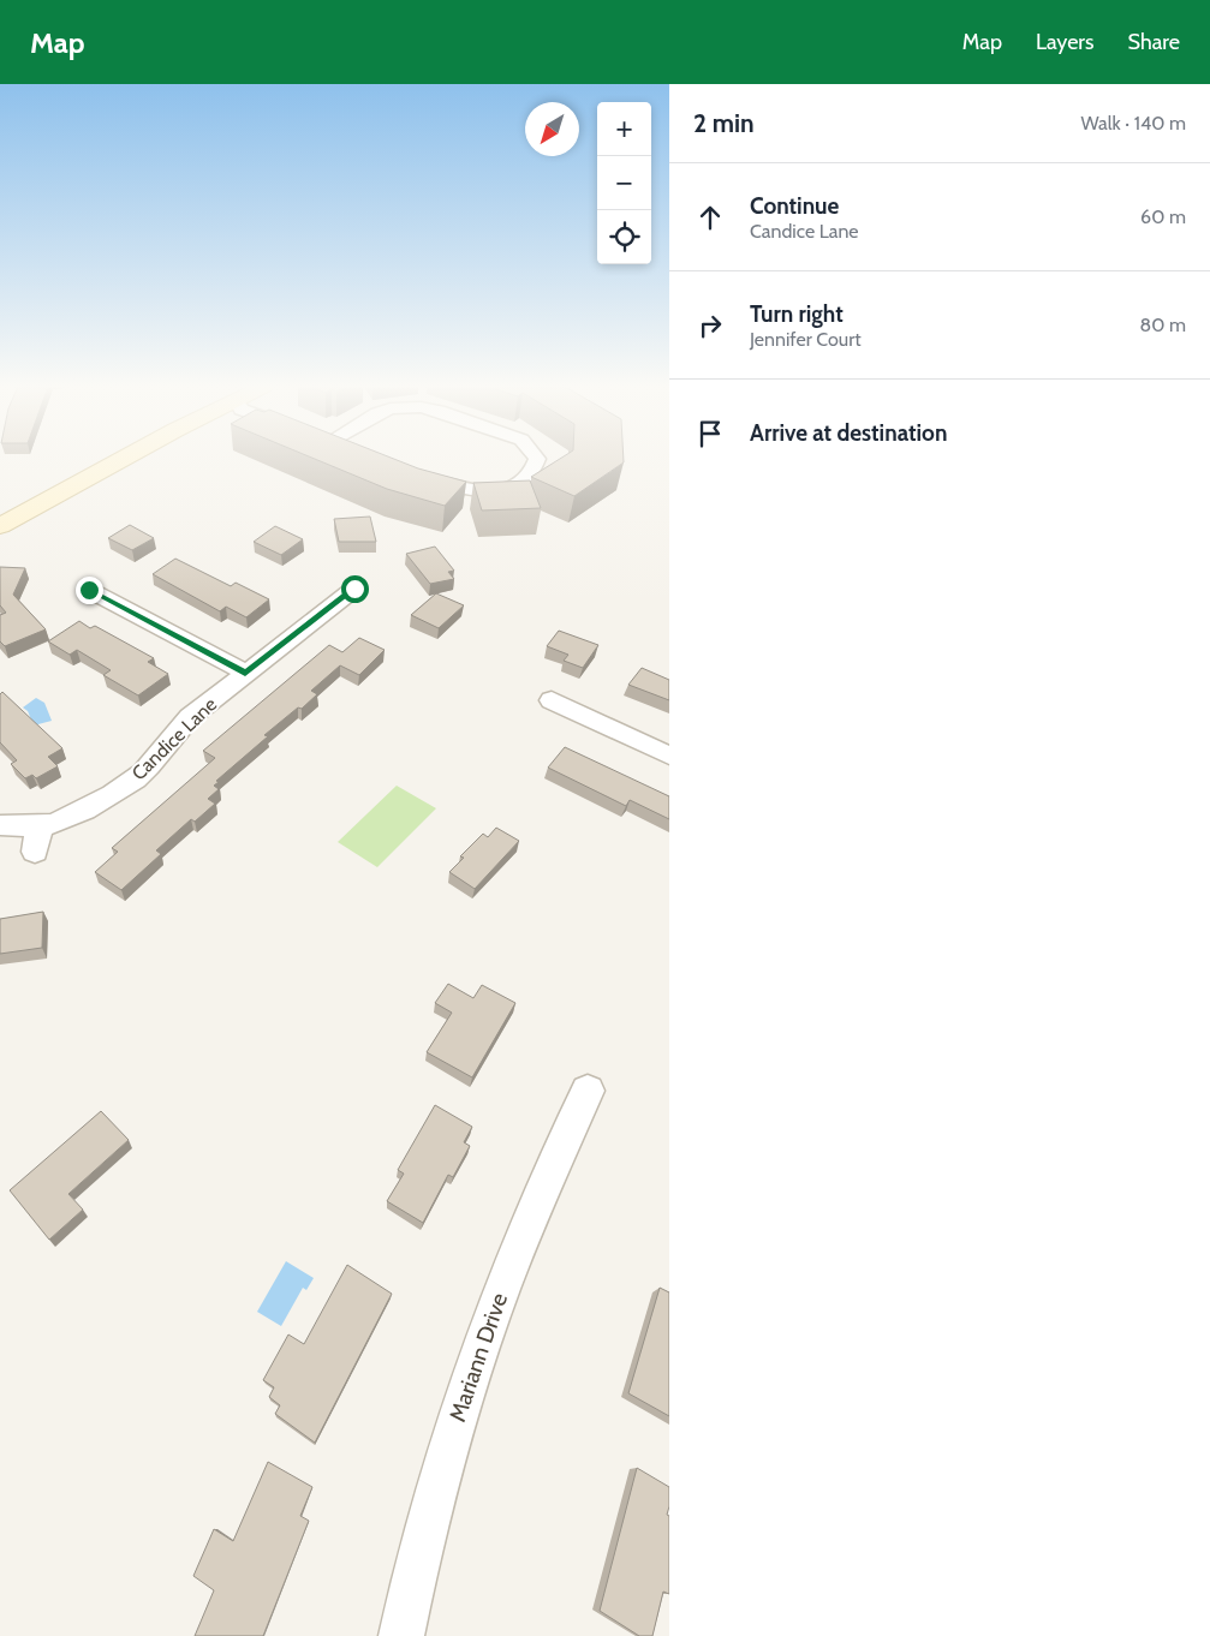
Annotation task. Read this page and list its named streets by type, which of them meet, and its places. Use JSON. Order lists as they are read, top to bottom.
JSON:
{
  "streets": {
    "street": ["Candice Lane", "Mariann Drive"]
  },
  "north": "bottom left",
  "page": {
    "header": "Map",
    "nav": ["Map", "Layers", "Share"],
    "heading": ["2 min", "Walk · 140 m"],
    "map_buttons": ["+", "−"],
    "list": [
      ["Continue", "Candice Lane", "60 m"],
      ["Turn right", "Jennifer Court", "80 m"],
      "Arrive at destination"
    ]
  }
}
